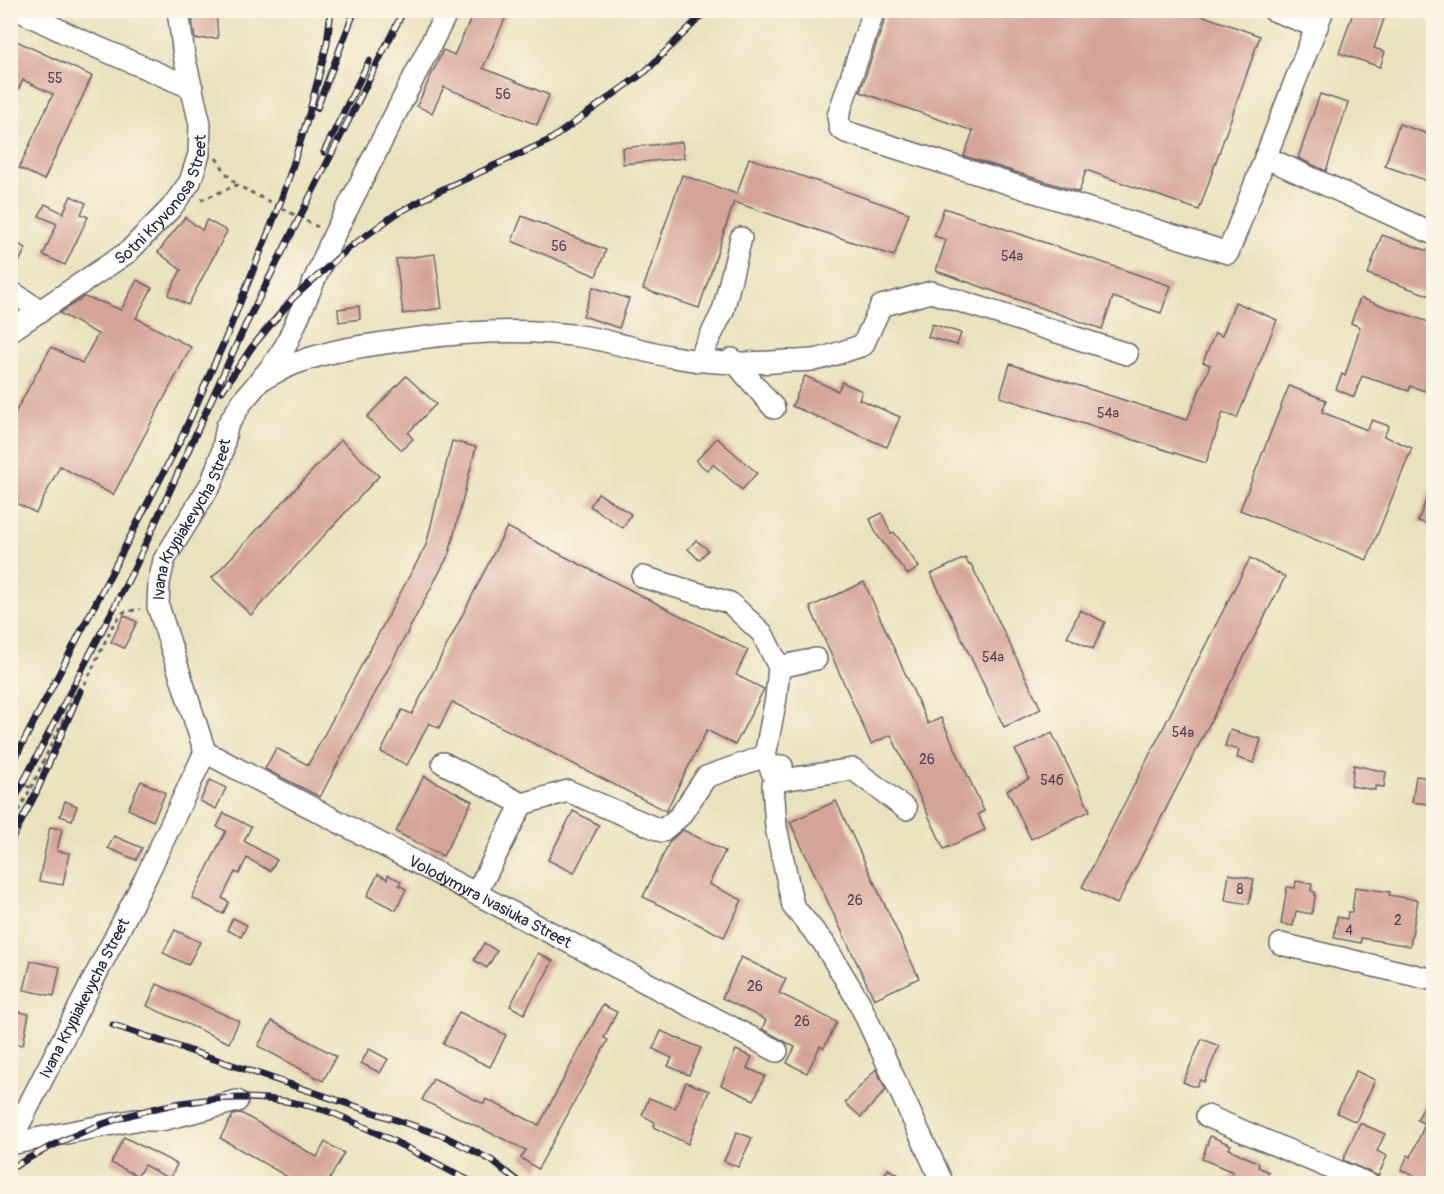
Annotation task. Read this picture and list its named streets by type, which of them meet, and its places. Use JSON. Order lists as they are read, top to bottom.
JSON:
{
  "streets": {
    "street": ["Sotni Kryvonosa Street", "Ivana Krypiakevycha Street", "Volodymyra Ivasiuka Street"]
  },
  "crossings": [
    ["Ivana Krypiakevycha Street", "Volodymyra Ivasiuka Street"]
  ],
  "house_numbers": [
    "55",
    "56",
    "56",
    "54а",
    "54а",
    "54а",
    "54в",
    "26",
    "54б",
    "8",
    "26",
    "2",
    "4",
    "26",
    "26"
  ]
}
